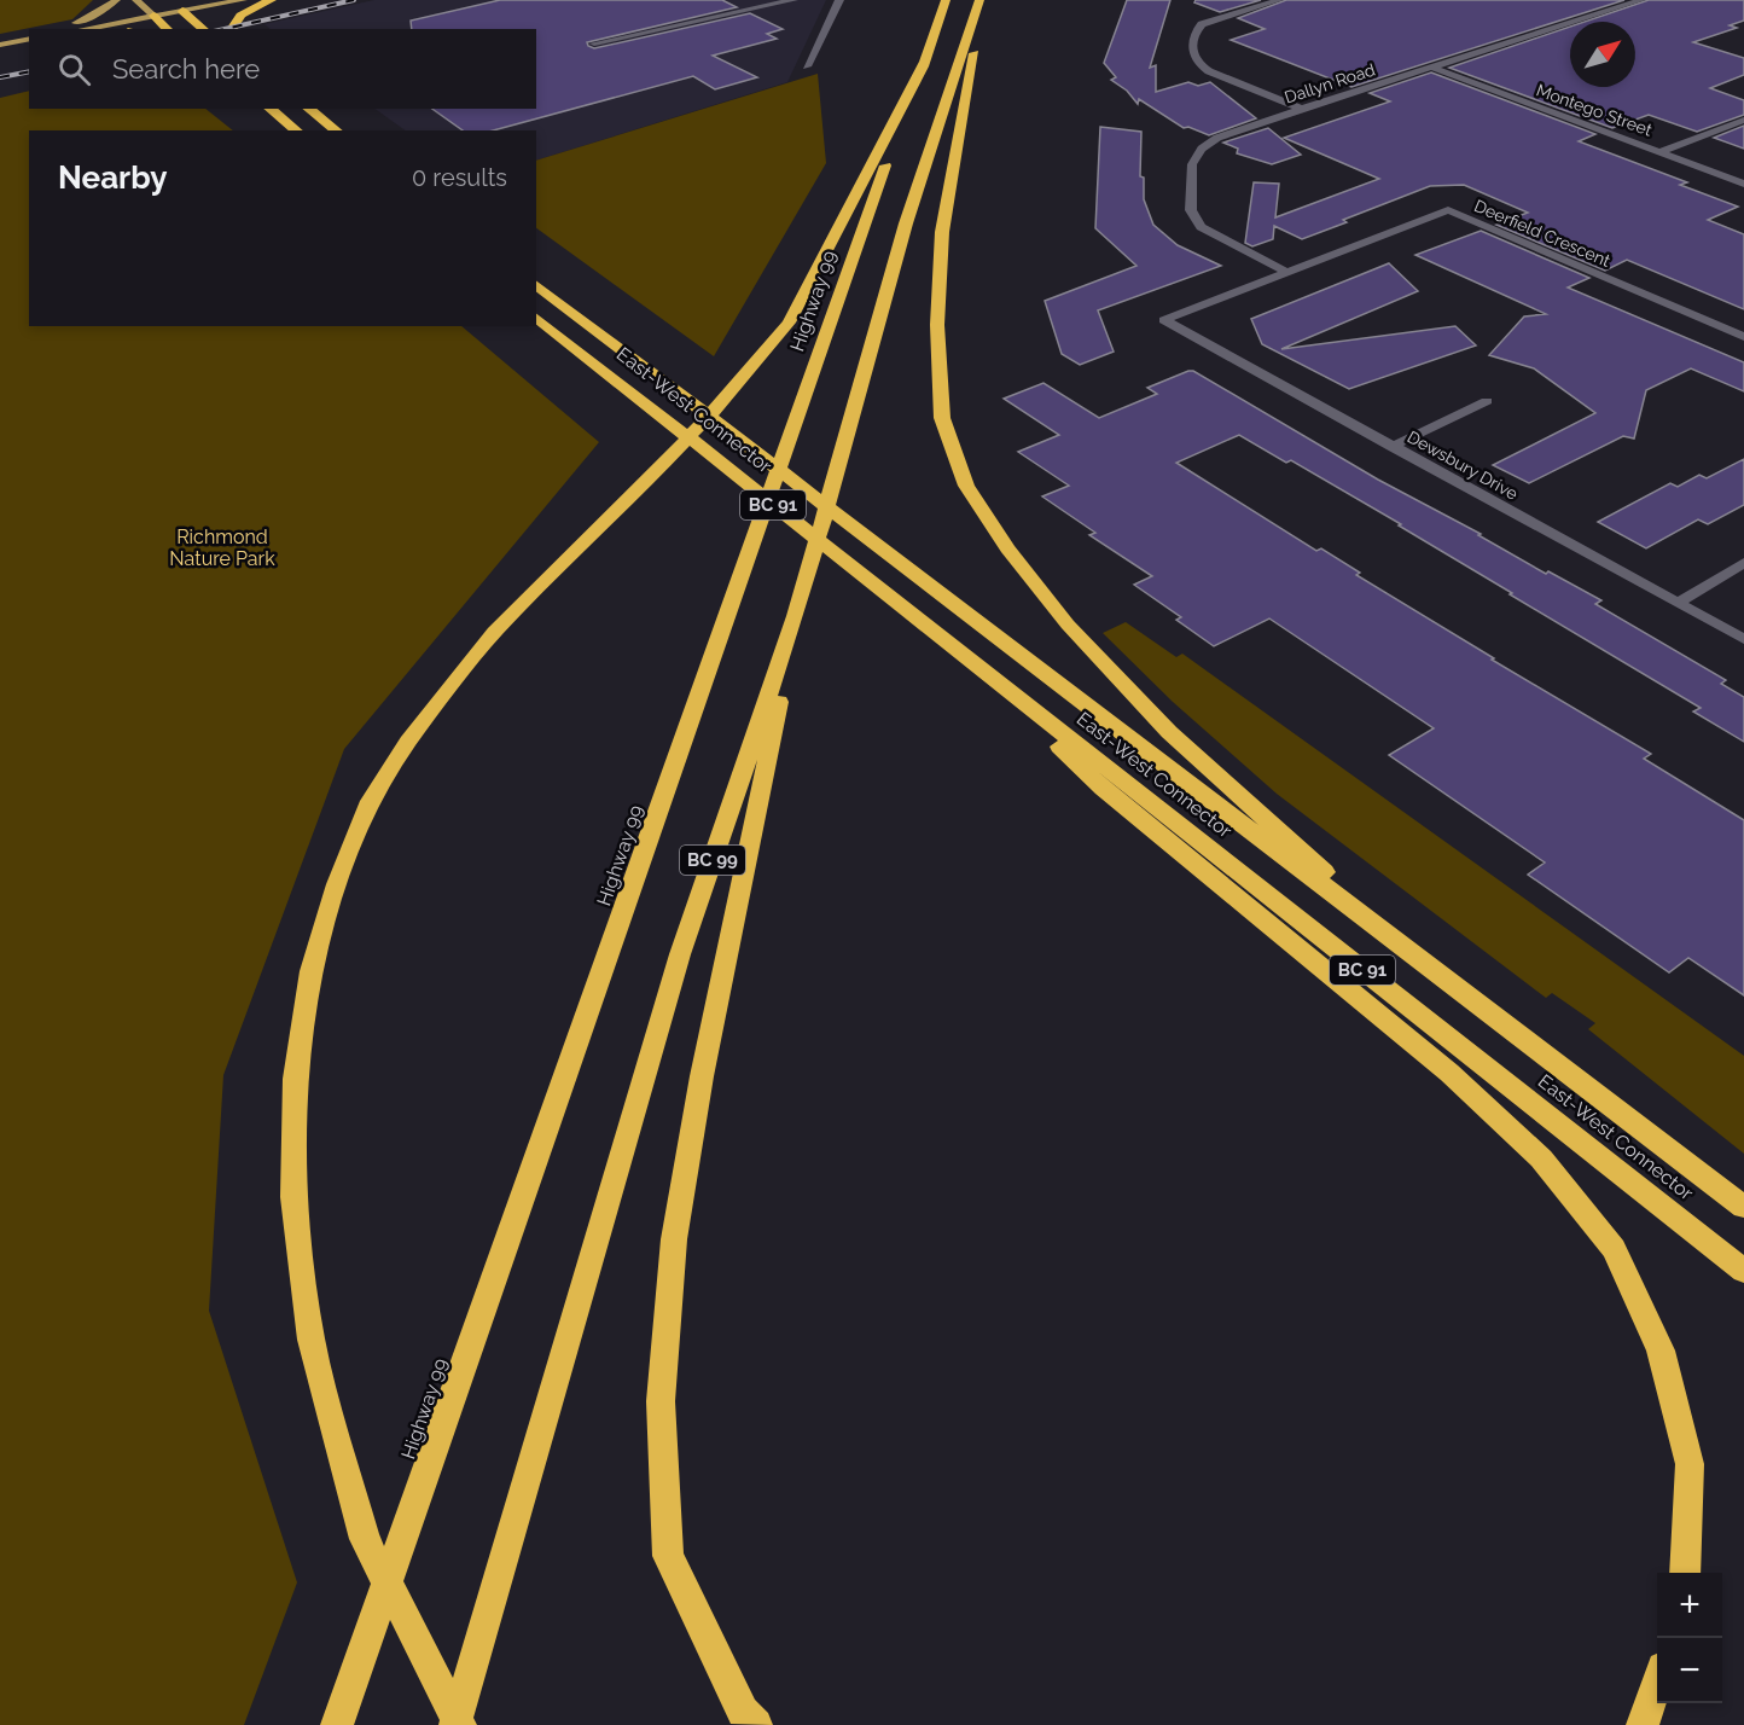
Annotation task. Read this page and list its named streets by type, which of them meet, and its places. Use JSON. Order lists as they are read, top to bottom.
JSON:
{
  "streets": {
    "highway": [
      "Highway 99",
      "East-West Connector",
      "BC 91",
      "BC 99"
    ],
    "street": [
      "Dallyn Road",
      "Montego Street",
      "Deerfield Crescent",
      "Dewsbury Drive"
    ]
  },
  "crossings": [
    ["Dallyn Road", "Montego Street"],
    ["Dallyn Road", "Deerfield Crescent"],
    ["Deerfield Crescent", "Dewsbury Drive"]
  ],
  "parks": ["Richmond Nature Park"],
  "north": "top right",
  "page": {
    "search": "Search here",
    "heading": ["Nearby", "0 results"],
    "map_buttons": ["+", "−"]
  }
}
